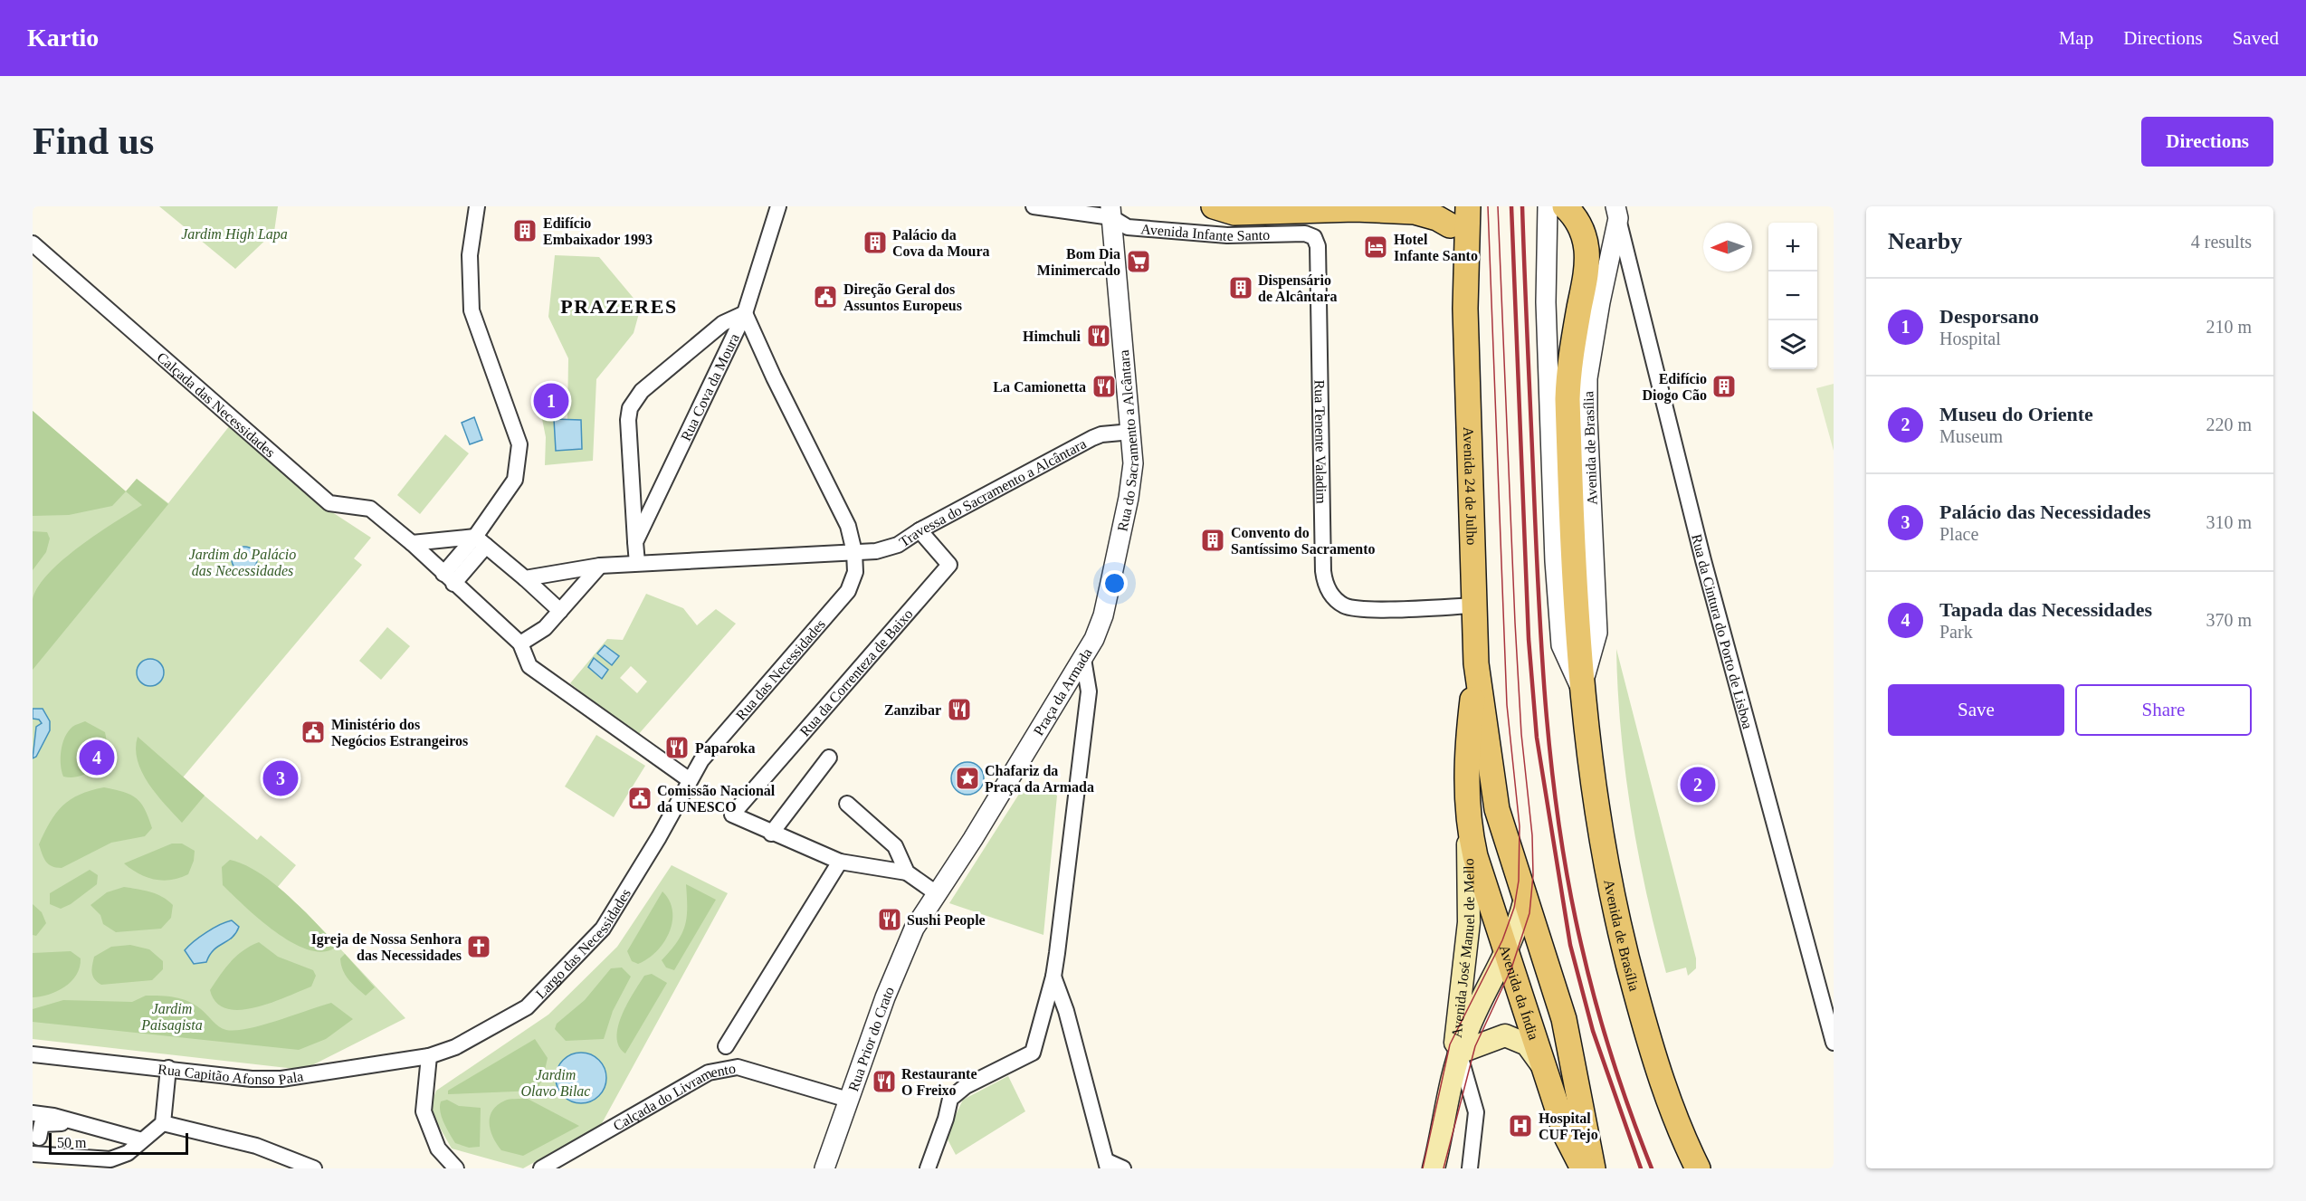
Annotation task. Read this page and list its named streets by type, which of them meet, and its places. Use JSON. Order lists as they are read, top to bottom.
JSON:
{
  "streets": {
    "main road": [
      "Avenida de Brasília",
      "Avenida 24 de Julho",
      "Avenida José Manuel de Mello",
      "Avenida da Índia"
    ],
    "street": [
      "Avenida Infante Santo",
      "Rua Cova da Moura",
      "Calçada das Necessidades",
      "Rua do Sacramento a Alcântara",
      "Rua Tenente Valadim",
      "Travessa do Sacramento a Alcântara",
      "Rua da Cintura do Porto de Lisboa",
      "Rua das Necessidades",
      "Rua da Correnteza de Baixo",
      "Praça da Armada",
      "Largo das Necessidades",
      "Rua Prior do Crato",
      "Rua Capitão Afonso Pala",
      "Calçada do Livramento"
    ]
  },
  "crossings": [
    ["Avenida Infante Santo", "Rua do Sacramento a Alcântara"],
    ["Avenida Infante Santo", "Rua Tenente Valadim"],
    ["Rua Cova da Moura", "Rua das Necessidades"],
    ["Rua do Sacramento a Alcântara", "Travessa do Sacramento a Alcântara"],
    ["Rua do Sacramento a Alcântara", "Praça da Armada"],
    ["Rua Tenente Valadim", "Avenida 24 de Julho"],
    ["Avenida de Brasília", "Rua da Cintura do Porto de Lisboa"],
    ["Avenida 24 de Julho", "Avenida José Manuel de Mello"],
    ["Avenida 24 de Julho", "Avenida da Índia"],
    ["Travessa do Sacramento a Alcântara", "Rua das Necessidades"],
    ["Travessa do Sacramento a Alcântara", "Rua da Correnteza de Baixo"],
    ["Rua das Necessidades", "Largo das Necessidades"],
    ["Praça da Armada", "Rua Prior do Crato"],
    ["Largo das Necessidades", "Rua Capitão Afonso Pala"],
    ["Avenida José Manuel de Mello", "Avenida da Índia"],
    ["Rua Prior do Crato", "Calçada do Livramento"]
  ],
  "districts": ["PRAZERES"],
  "parks": [
    "Jardim High Lapa",
    "Jardim do Palácio das Necessidades",
    "Jardim Paisagista",
    "Jardim Olavo Bilac"
  ],
  "places": {
    "building": [
      "Edifício Embaixador 1993",
      "Palácio da Cova da Moura",
      "Dispensário de Alcântara",
      "Edifício Diogo Cão",
      "Convento do Santíssimo Sacramento"
    ],
    "hotel": ["Hotel Infante Santo"],
    "supermarket": ["Bom Dia Minimercado"],
    "public building": ["Direção Geral dos Assuntos Europeus", "Ministério dos Negócios Estrangeiros", "Comissão Nacional da UNESCO"],
    "restaurant": [
      "Himchuli",
      "La Camionetta",
      "Zanzibar",
      "Paparoka",
      "Sushi People",
      "Restaurante O Freixo"
    ],
    "place": ["Chafariz da Praça da Armada"],
    "church": ["Igreja de Nossa Senhora das Necessidades"],
    "hospital": ["Hospital CUF Tejo"]
  },
  "scale_bar": "50 m",
  "north": "left",
  "page": {
    "header": "Kartio",
    "nav": ["Map", "Directions", "Saved"],
    "buttons": [
      "Directions",
      ["Save", "Share"]
    ],
    "title": "Find us",
    "heading": ["Nearby", "4 results"],
    "map_buttons": ["+", "−"],
    "list": [
      {
        "mark": "1",
        "name": "Desporsano",
        "note": "Hospital",
        "value": "210 m"
      },
      {
        "mark": "2",
        "name": "Museu do Oriente",
        "note": "Museum",
        "value": "220 m"
      },
      {
        "mark": "3",
        "name": "Palácio das Necessidades",
        "note": "Place",
        "value": "310 m"
      },
      {
        "mark": "4",
        "name": "Tapada das Necessidades",
        "note": "Park",
        "value": "370 m"
      }
    ],
    "pins": [
      "1",
      "4",
      "3",
      "2"
    ],
    "scale": "50 m"
  }
}
